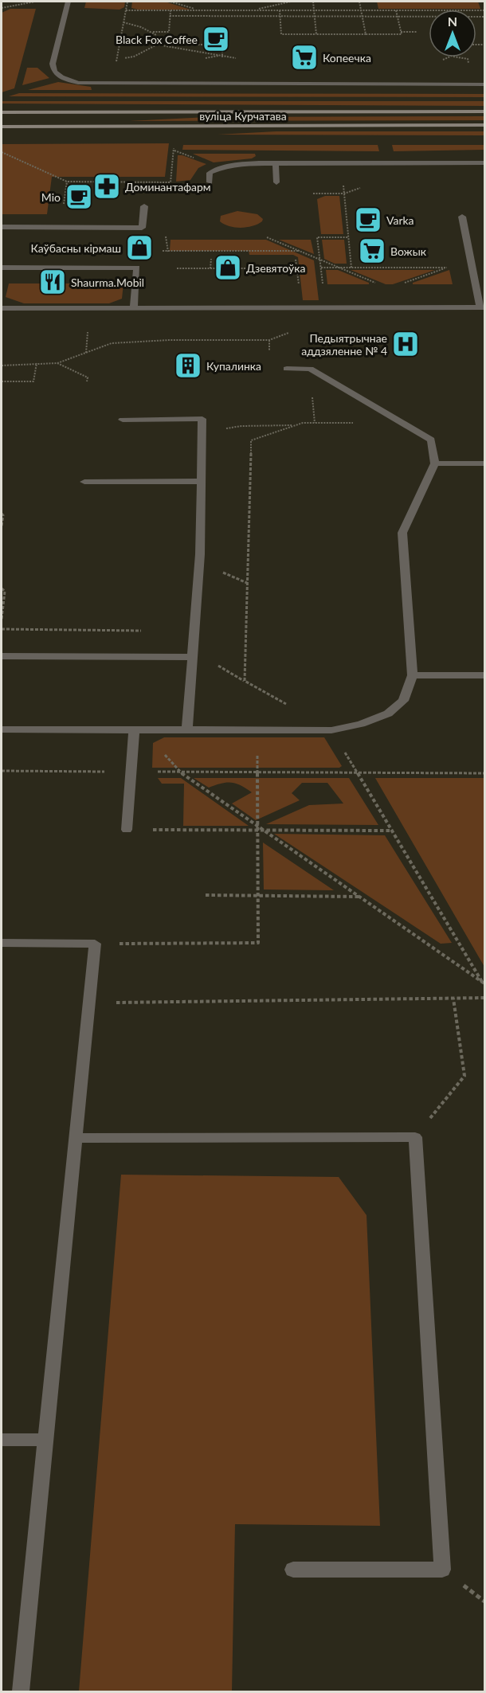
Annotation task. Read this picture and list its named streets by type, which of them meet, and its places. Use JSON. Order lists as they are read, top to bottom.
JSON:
{
  "streets": {
    "main road": ["вуліца Курчатава"]
  },
  "places": {
    "cafe": ["Black Fox Coffee", "Mio", "Varka"],
    "supermarket": ["Копеечка", "Вожык"],
    "pharmacy": ["Доминантафарм"],
    "shop": ["Каўбасны кірмаш", "Дзевятоўка"],
    "restaurant": ["Shaurma.Mobil"],
    "hospital": ["Педыятрычнае аддзяленне № 4"],
    "building": ["Купалинка"]
  },
  "north": "top"
}
